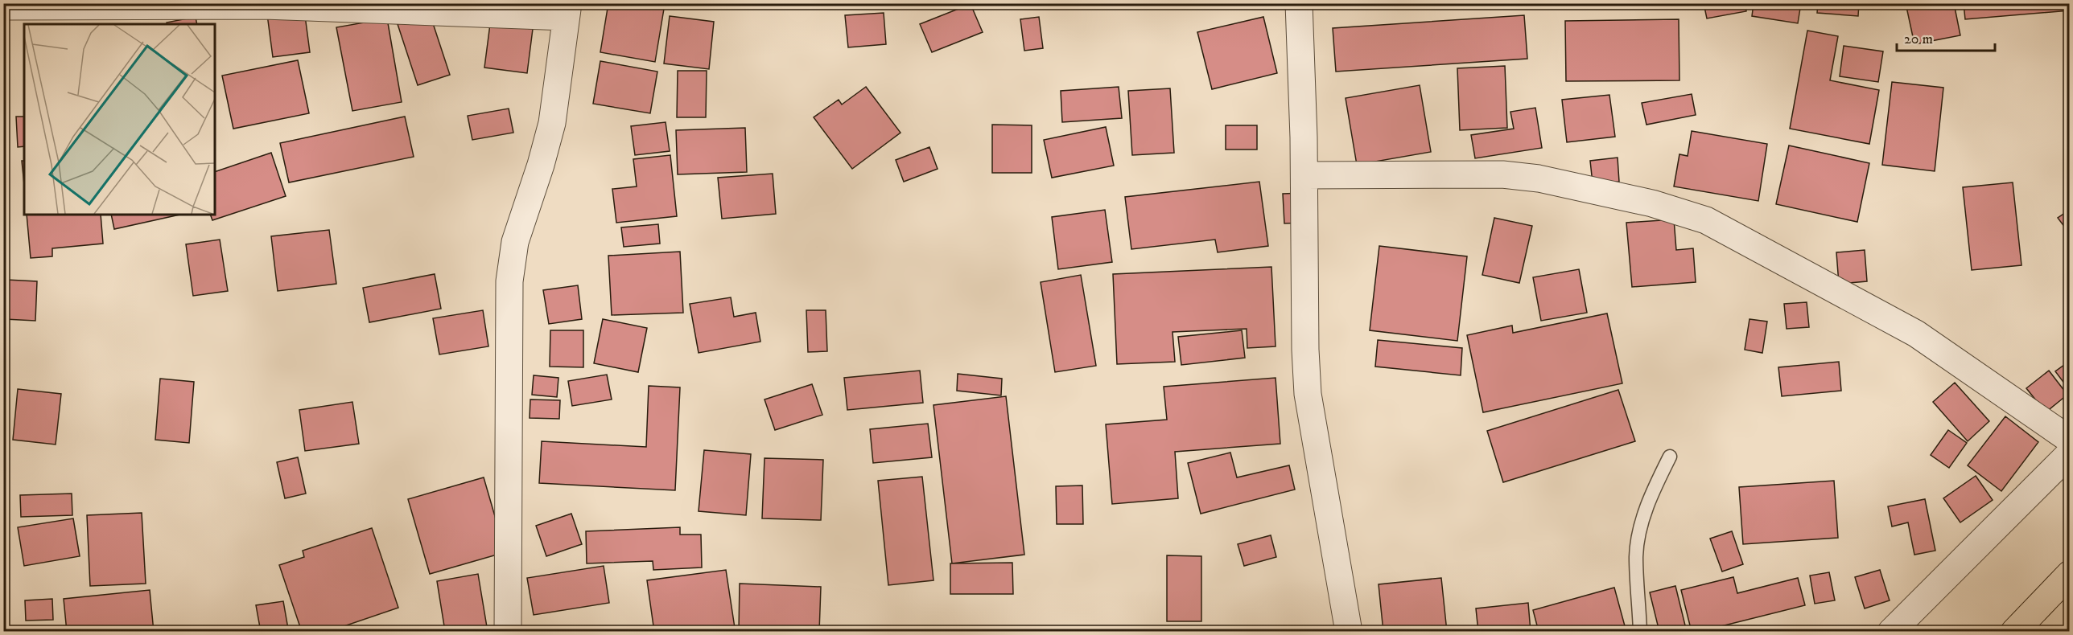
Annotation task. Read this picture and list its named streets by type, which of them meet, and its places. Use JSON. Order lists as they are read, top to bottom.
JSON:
{
  "scale_bar": "20 m"
}
